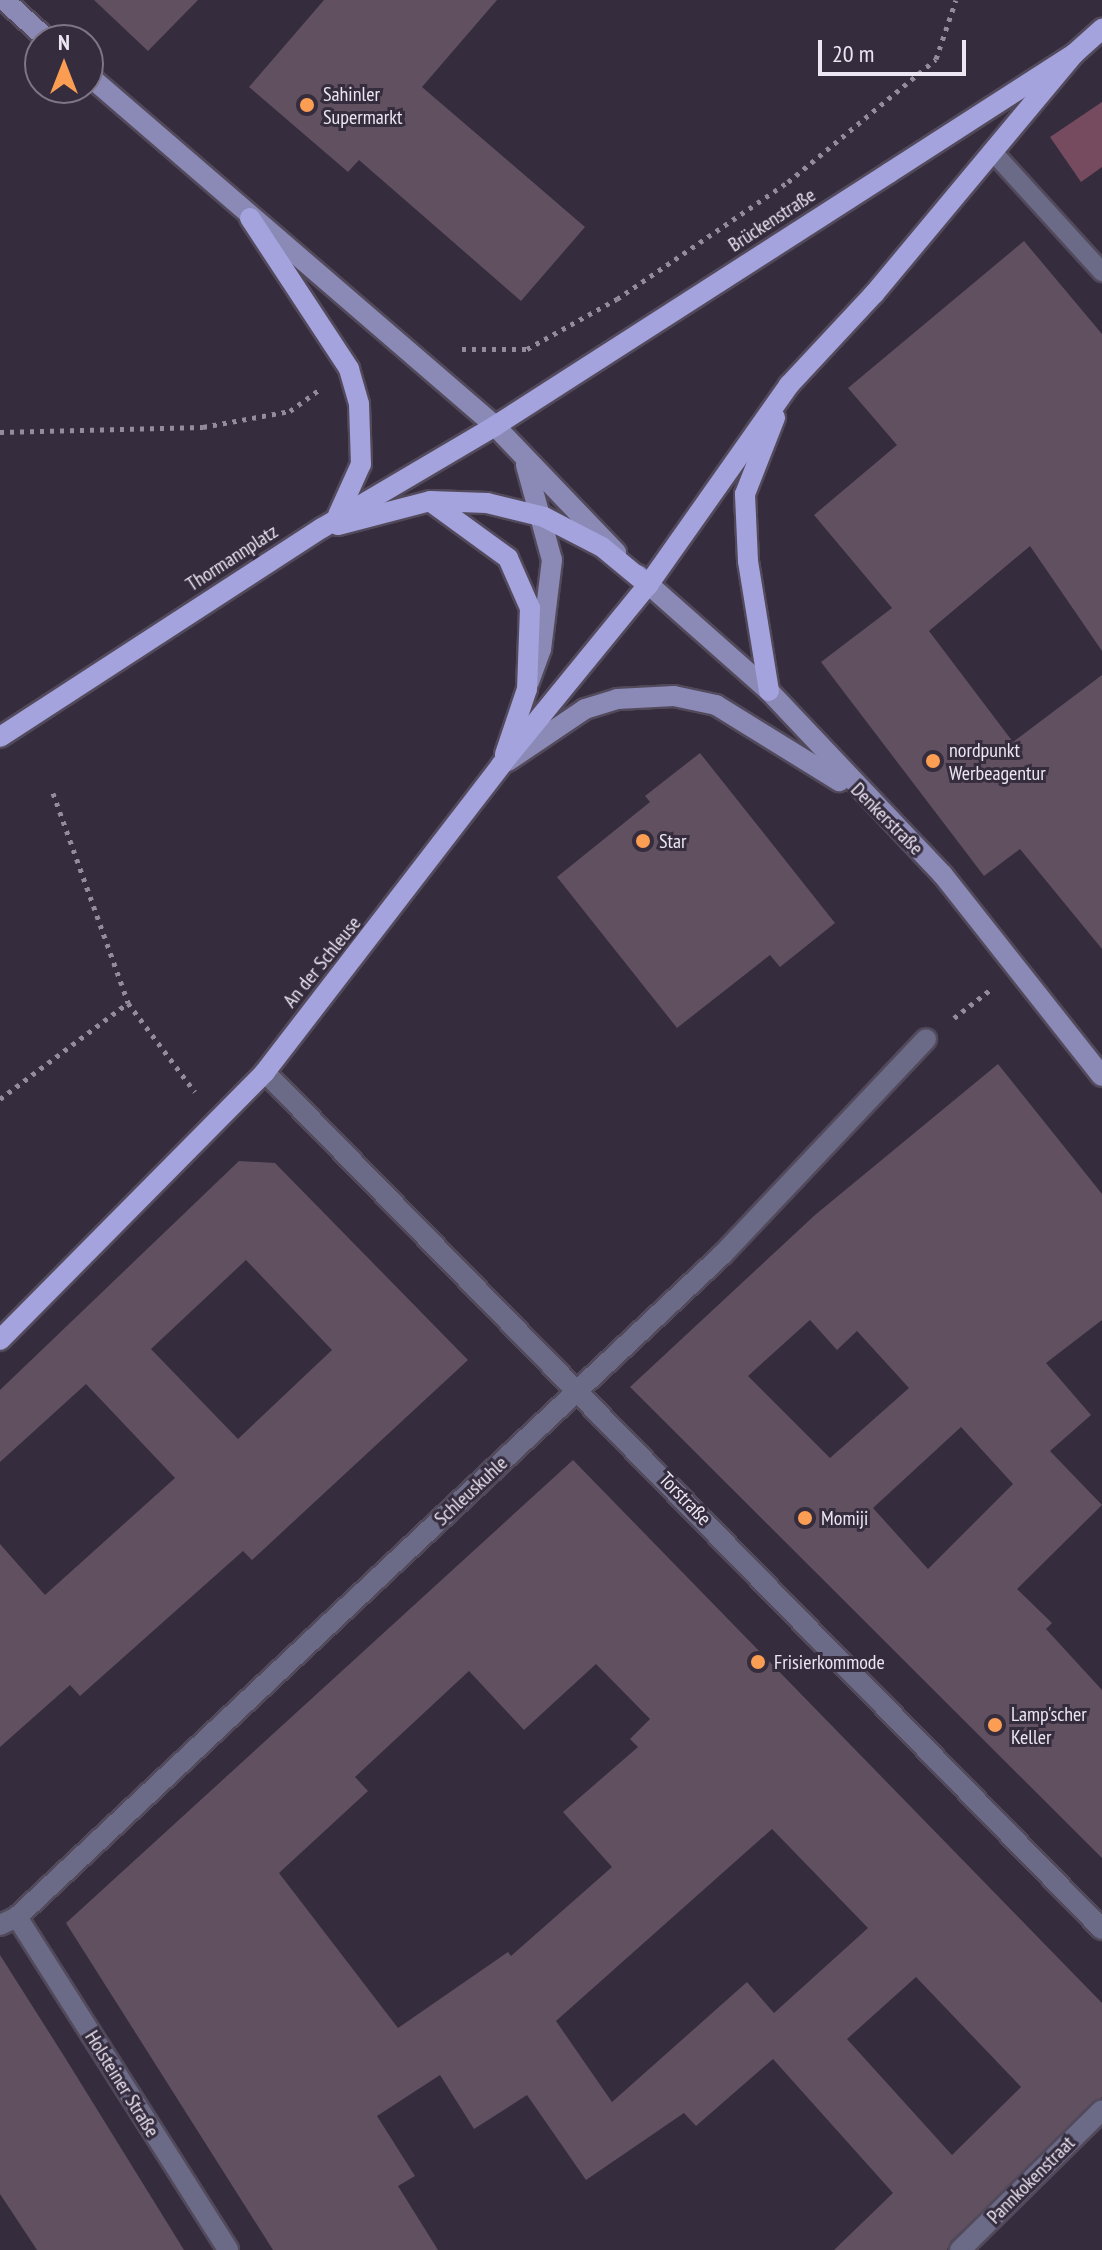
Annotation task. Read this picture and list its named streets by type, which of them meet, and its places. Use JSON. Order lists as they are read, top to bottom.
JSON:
{
  "streets": {
    "main road": [
      "Brückenstraße",
      "Thormannplatz",
      "Denkerstraße",
      "An der Schleuse"
    ],
    "street": [
      "Schleuskuhle",
      "Torstraße",
      "Holsteiner Straße",
      "Pannkokenstraat"
    ]
  },
  "crossings": [
    ["Brückenstraße", "Thormannplatz"],
    ["Brückenstraße", "Denkerstraße"],
    ["Brückenstraße", "An der Schleuse"],
    ["Denkerstraße", "An der Schleuse"],
    ["An der Schleuse", "Torstraße"],
    ["Schleuskuhle", "Torstraße"],
    ["Schleuskuhle", "Holsteiner Straße"]
  ],
  "places": [
    "Sahinler Supermarkt",
    "nordpunkt Werbeagentur",
    "Star",
    "Momiji",
    "Frisierkommode",
    "Lamp'scher Keller"
  ],
  "scale_bar": "20 m",
  "north": "top"
}
